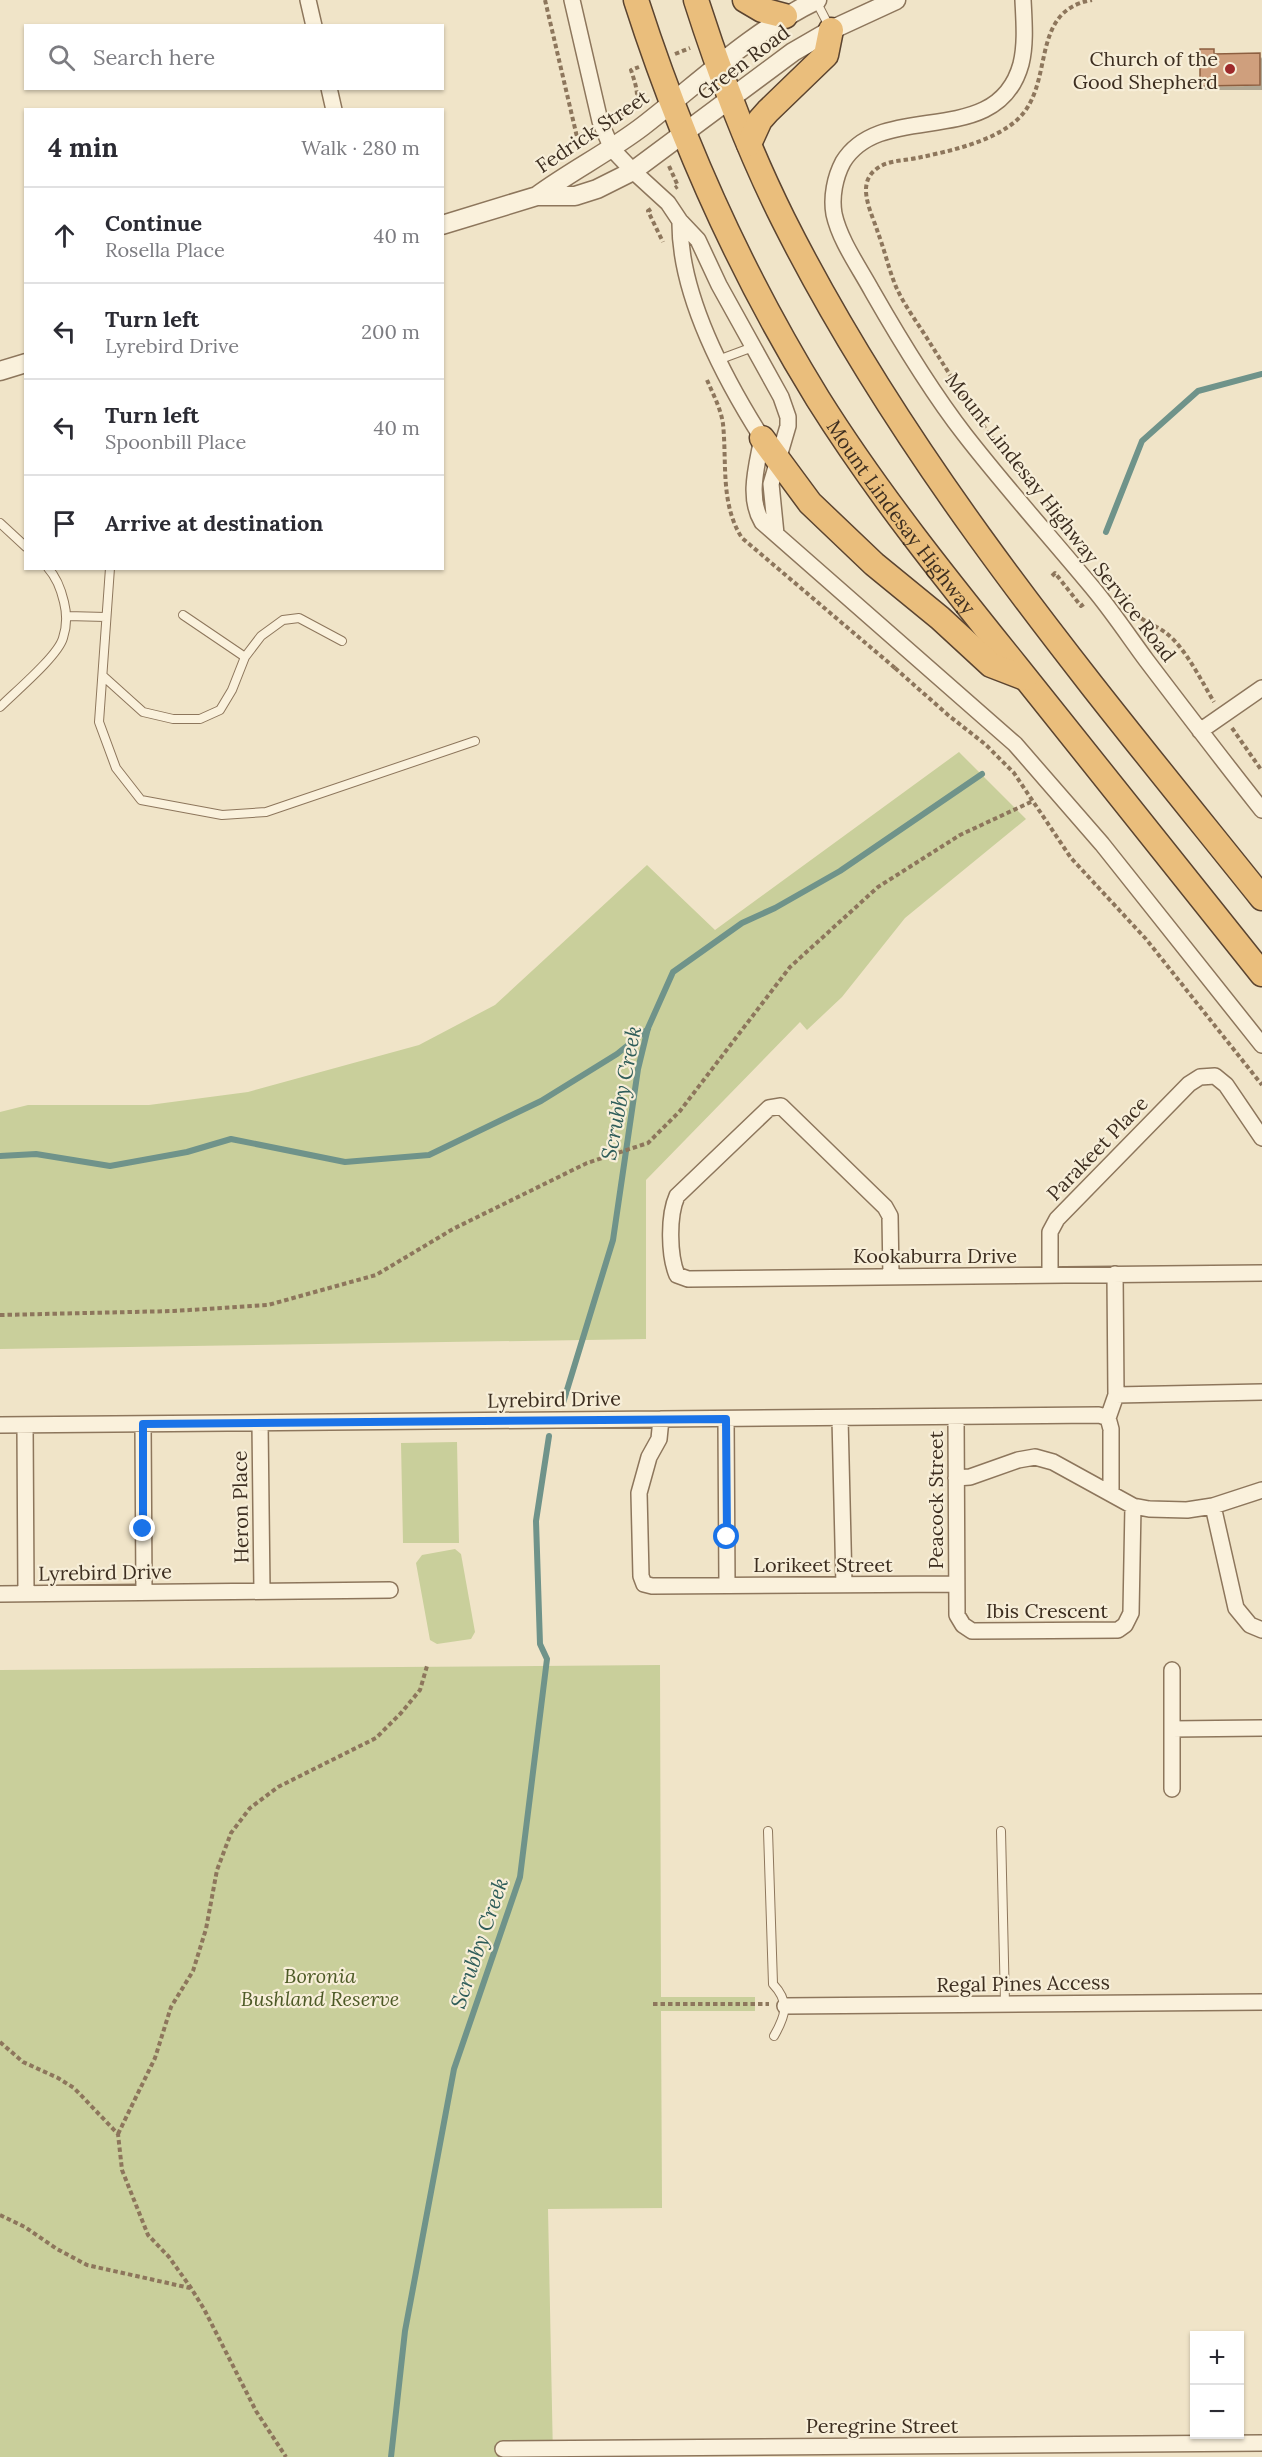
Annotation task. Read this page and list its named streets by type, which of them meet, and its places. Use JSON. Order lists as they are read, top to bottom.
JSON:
{
  "streets": {
    "highway": ["Mount Lindesay Highway"],
    "street": [
      "Green Road",
      "Fedrick Street",
      "Mount Lindesay Highway Service Road",
      "Parakeet Place",
      "Kookaburra Drive",
      "Lyrebird Drive",
      "Peacock Street",
      "Heron Place",
      "Lorikeet Street",
      "Ibis Crescent",
      "Regal Pines Access",
      "Peregrine Street"
    ]
  },
  "crossings": [
    ["Green Road", "Fedrick Street"],
    ["Green Road", "Mount Lindesay Highway"],
    ["Fedrick Street", "Mount Lindesay Highway"],
    ["Parakeet Place", "Kookaburra Drive"],
    ["Lyrebird Drive", "Peacock Street"],
    ["Lyrebird Drive", "Heron Place"],
    ["Lyrebird Drive", "Lorikeet Street"],
    ["Peacock Street", "Lorikeet Street"],
    ["Peacock Street", "Ibis Crescent"],
    ["Lorikeet Street", "Ibis Crescent"]
  ],
  "water": ["Scrubby Creek"],
  "parks": ["Boronia Bushland Reserve"],
  "places": ["Church of the Good Shepherd"],
  "page": {
    "search": "Search here",
    "heading": ["4 min", "Walk · 280 m"],
    "list": [
      ["Continue", "Rosella Place", "40 m"],
      ["Turn left", "Lyrebird Drive", "200 m"],
      ["Turn left", "Spoonbill Place", "40 m"],
      "Arrive at destination"
    ],
    "map_buttons": ["+", "−"]
  }
}
